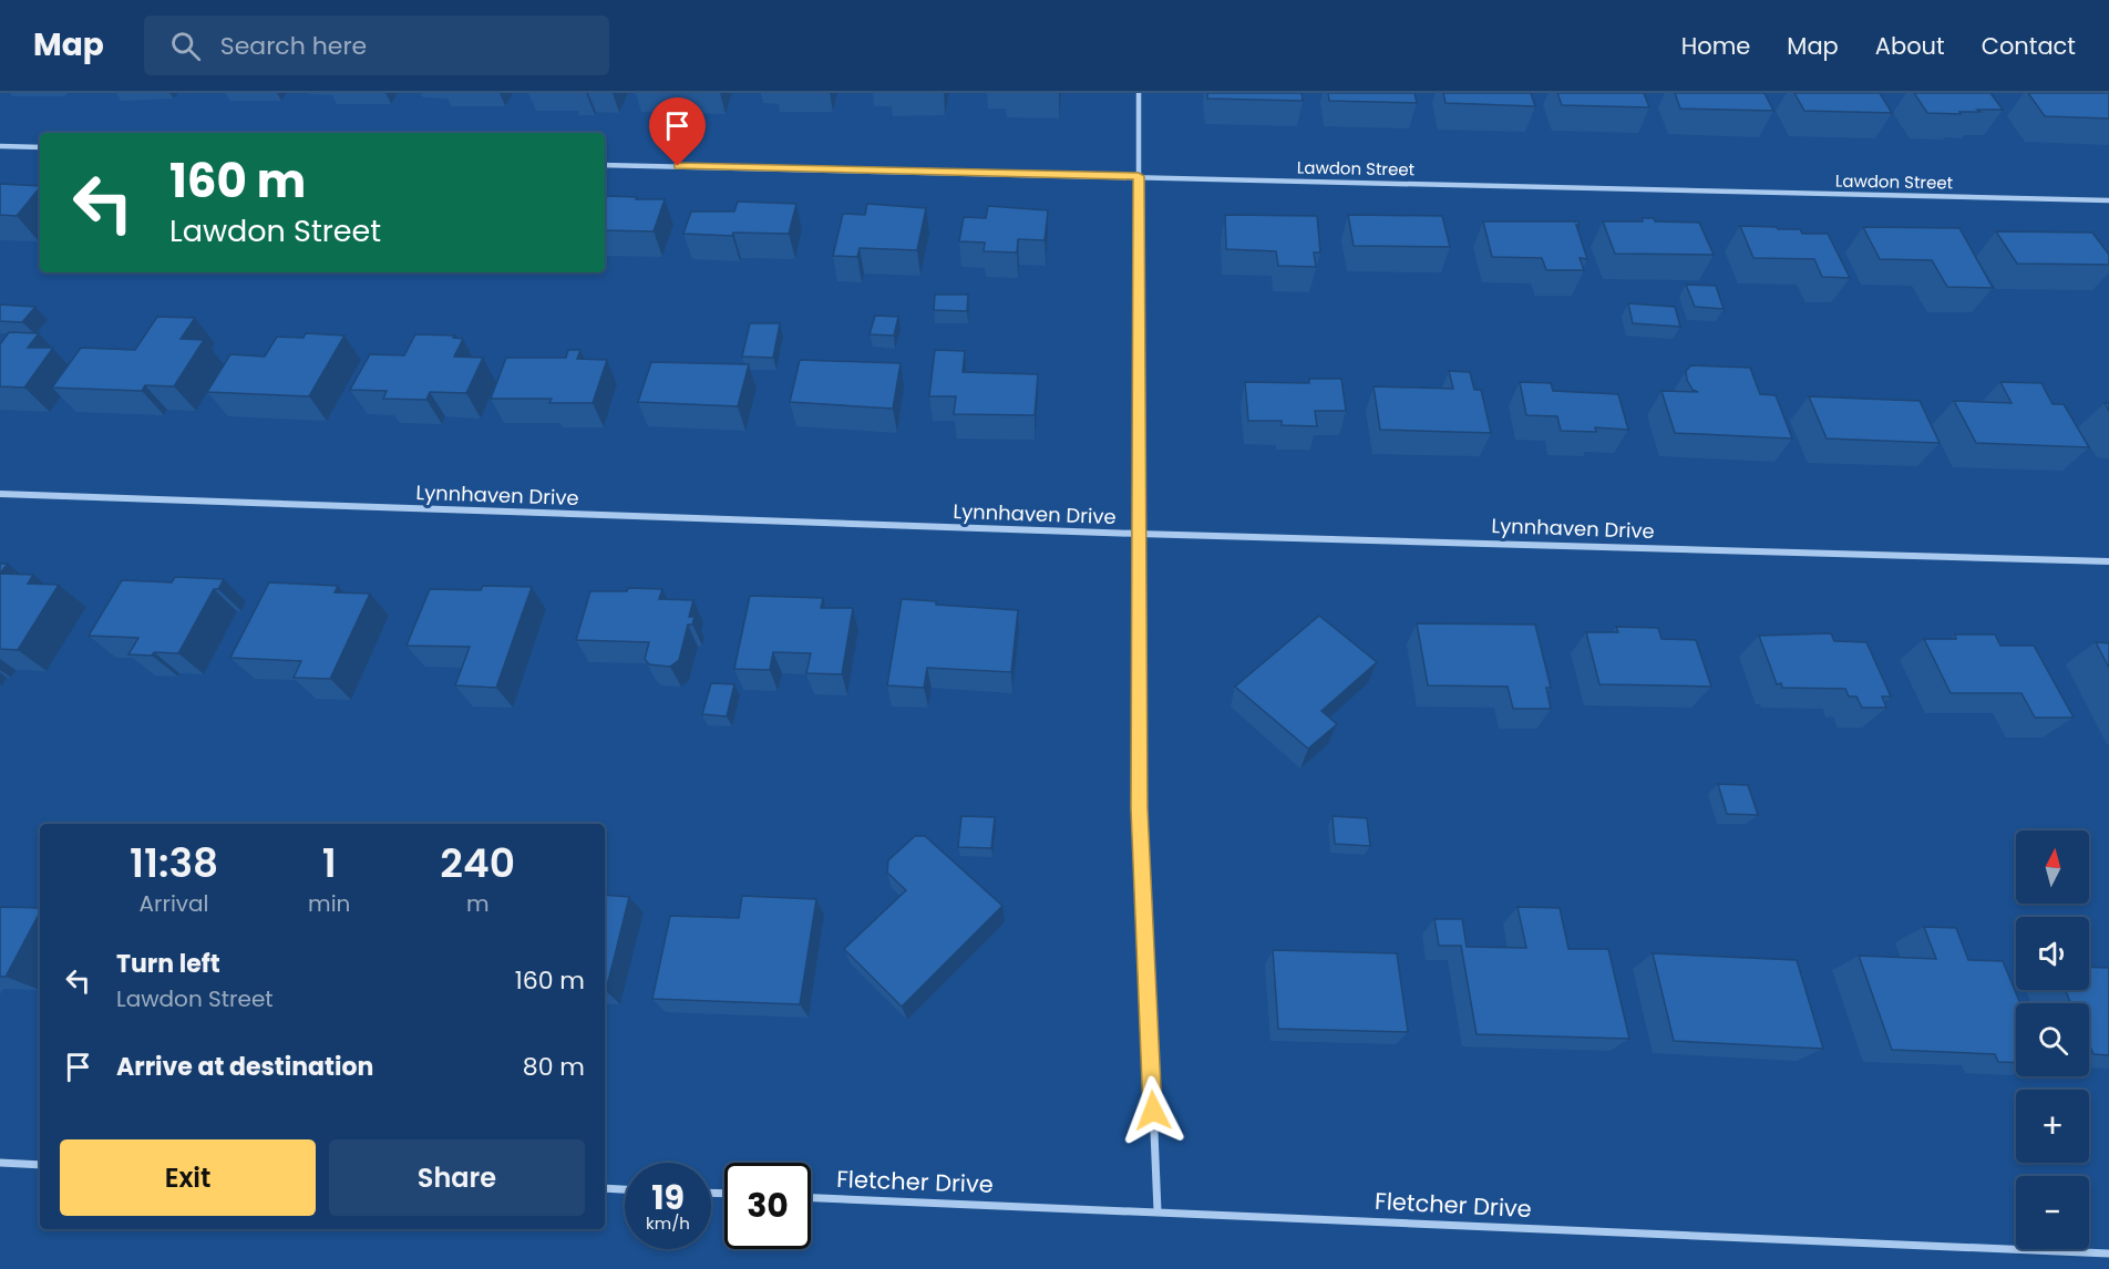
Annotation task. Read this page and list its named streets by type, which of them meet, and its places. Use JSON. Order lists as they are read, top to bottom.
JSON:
{
  "streets": {
    "street": ["Lawdon Street", "Lynnhaven Drive", "Fletcher Drive"]
  },
  "north": "top",
  "page": {
    "header": "Map",
    "search": "Search here",
    "nav": [
      "Home",
      "Map",
      "About",
      "Contact"
    ],
    "turn": ["160 m", "Lawdon Street"],
    "eta": [
      "11:38",
      "Arrival",
      "1",
      "min",
      "240",
      "m"
    ],
    "map_buttons": ["+", "−"],
    "list": [
      {
        "name": "Turn left",
        "note": "Lawdon Street",
        "value": "160 m"
      },
      {
        "name": "Arrive at destination",
        "value": "80 m"
      }
    ],
    "buttons": ["Exit", "Share"],
    "speed": "19 km/h",
    "limit": "30"
  }
}
